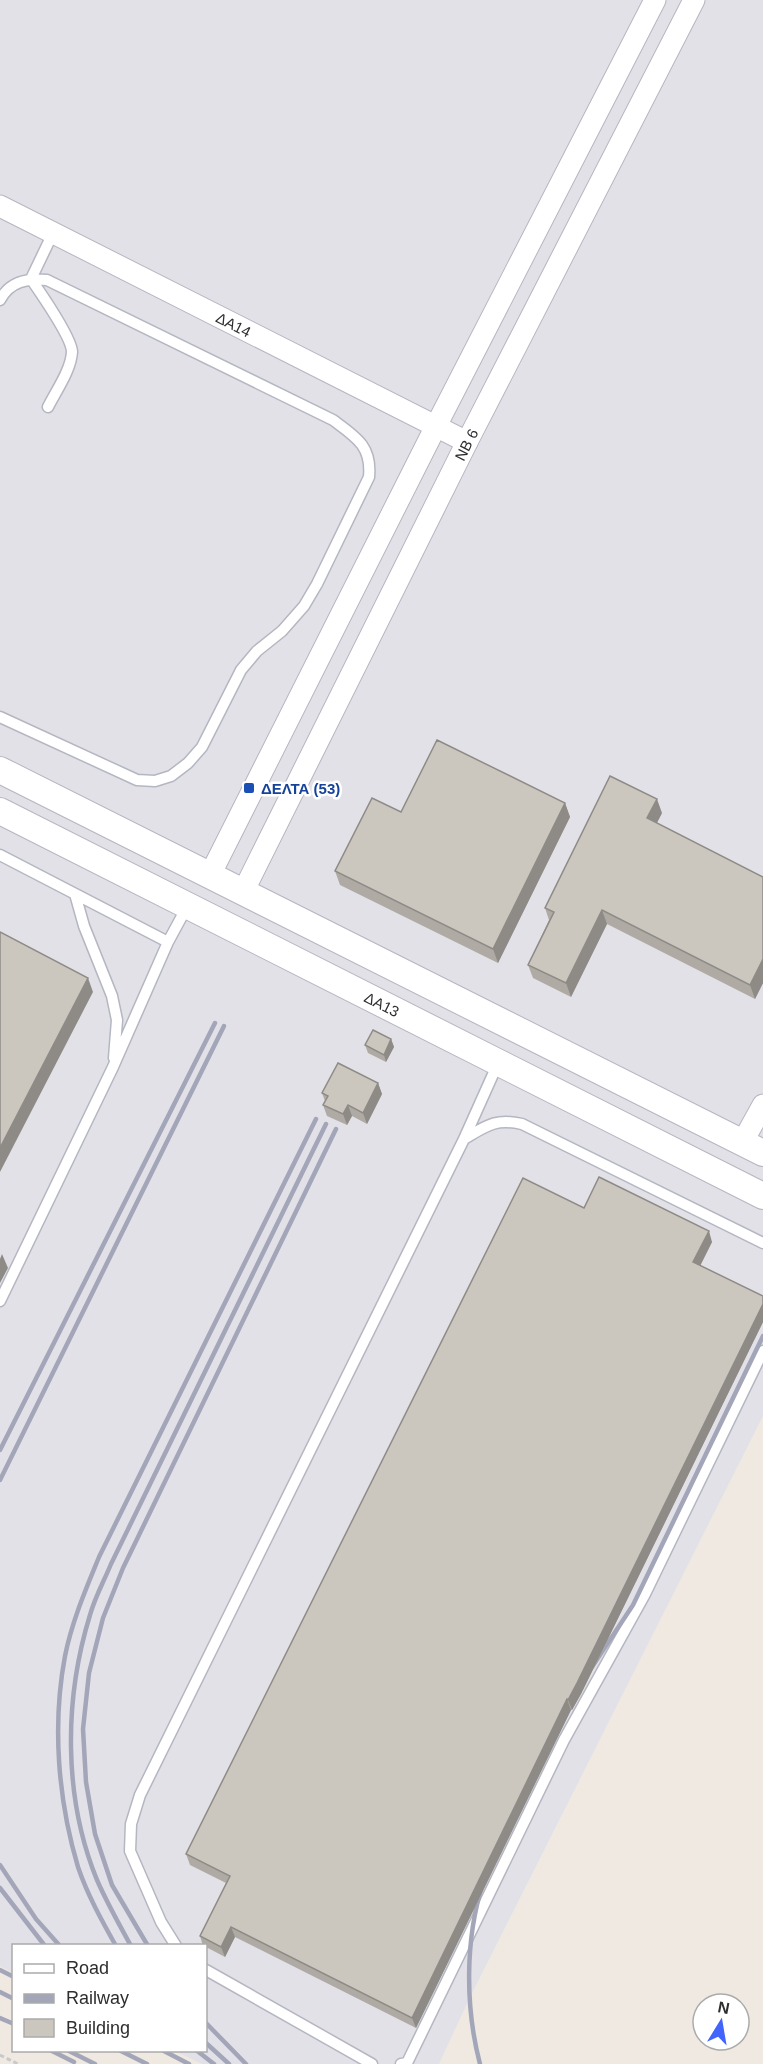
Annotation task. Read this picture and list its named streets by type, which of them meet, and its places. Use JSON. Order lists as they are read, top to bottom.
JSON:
{
  "streets": {
    "street": ["ΔΑ14", "ΝΒ 6", "ΔΑ13"]
  },
  "crossings": [
    ["ΔΑ14", "ΝΒ 6"]
  ],
  "places": {
    "transit": ["ΔΕΛΤΑ (53)"]
  },
  "legend": ["Road", "Railway", "Building"],
  "north": "top"
}
